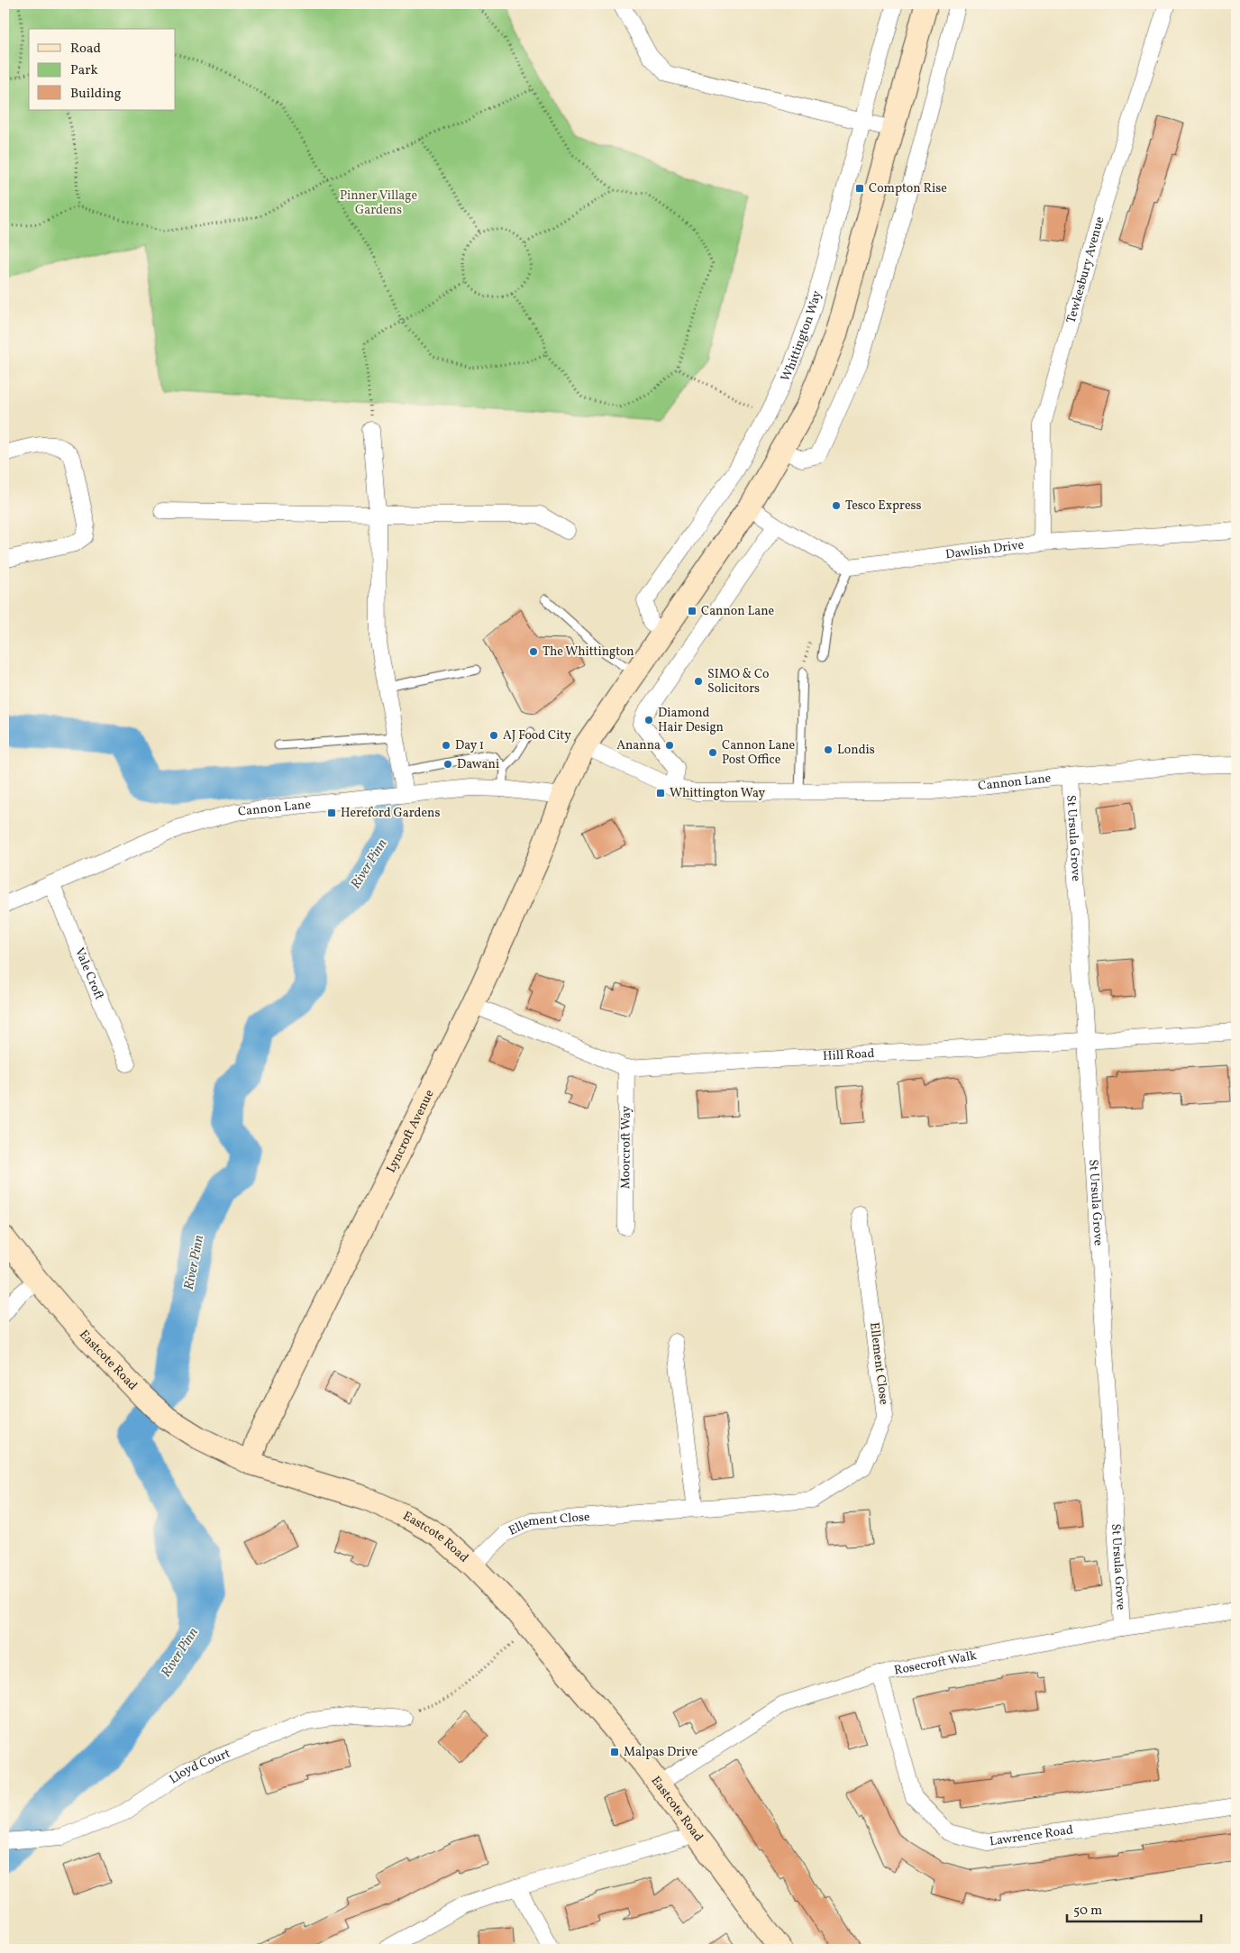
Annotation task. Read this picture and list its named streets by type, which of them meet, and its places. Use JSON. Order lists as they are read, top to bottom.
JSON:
{
  "streets": {
    "street": [
      "Tewkesbury Avenue",
      "Whittington Way",
      "Dawlish Drive",
      "Cannon Lane",
      "St Ursula Grove",
      "Vale Croft",
      "Hill Road",
      "Lyncroft Avenue",
      "Moorcroft Way",
      "Eastcote Road",
      "Ellement Close",
      "Rosecroft Walk",
      "Lloyd Court",
      "Lawrence Road"
    ]
  },
  "crossings": [
    ["Tewkesbury Avenue", "Dawlish Drive"],
    ["Cannon Lane", "St Ursula Grove"],
    ["Cannon Lane", "Vale Croft"],
    ["Cannon Lane", "Lyncroft Avenue"],
    ["St Ursula Grove", "Hill Road"],
    ["St Ursula Grove", "Rosecroft Walk"],
    ["Hill Road", "Lyncroft Avenue"],
    ["Hill Road", "Moorcroft Way"],
    ["Lyncroft Avenue", "Eastcote Road"],
    ["Eastcote Road", "Ellement Close"],
    ["Eastcote Road", "Rosecroft Walk"],
    ["Rosecroft Walk", "Lawrence Road"]
  ],
  "water": ["River Pinn"],
  "parks": ["Pinner Village Gardens"],
  "places": {
    "transit": [
      "Compton Rise",
      "Cannon Lane",
      "Whittington Way",
      "Hereford Gardens",
      "Malpas Drive"
    ],
    "other": [
      "Tesco Express",
      "The Whittington",
      "SIMO & Co Solicitors",
      "Diamond Hair Design",
      "AJ Food City",
      "Day 1",
      "Ananna",
      "Londis",
      "Cannon Lane Post Office",
      "Dawani"
    ]
  },
  "legend": ["Road", "Park", "Building"],
  "scale_bar": "50 m"
}
